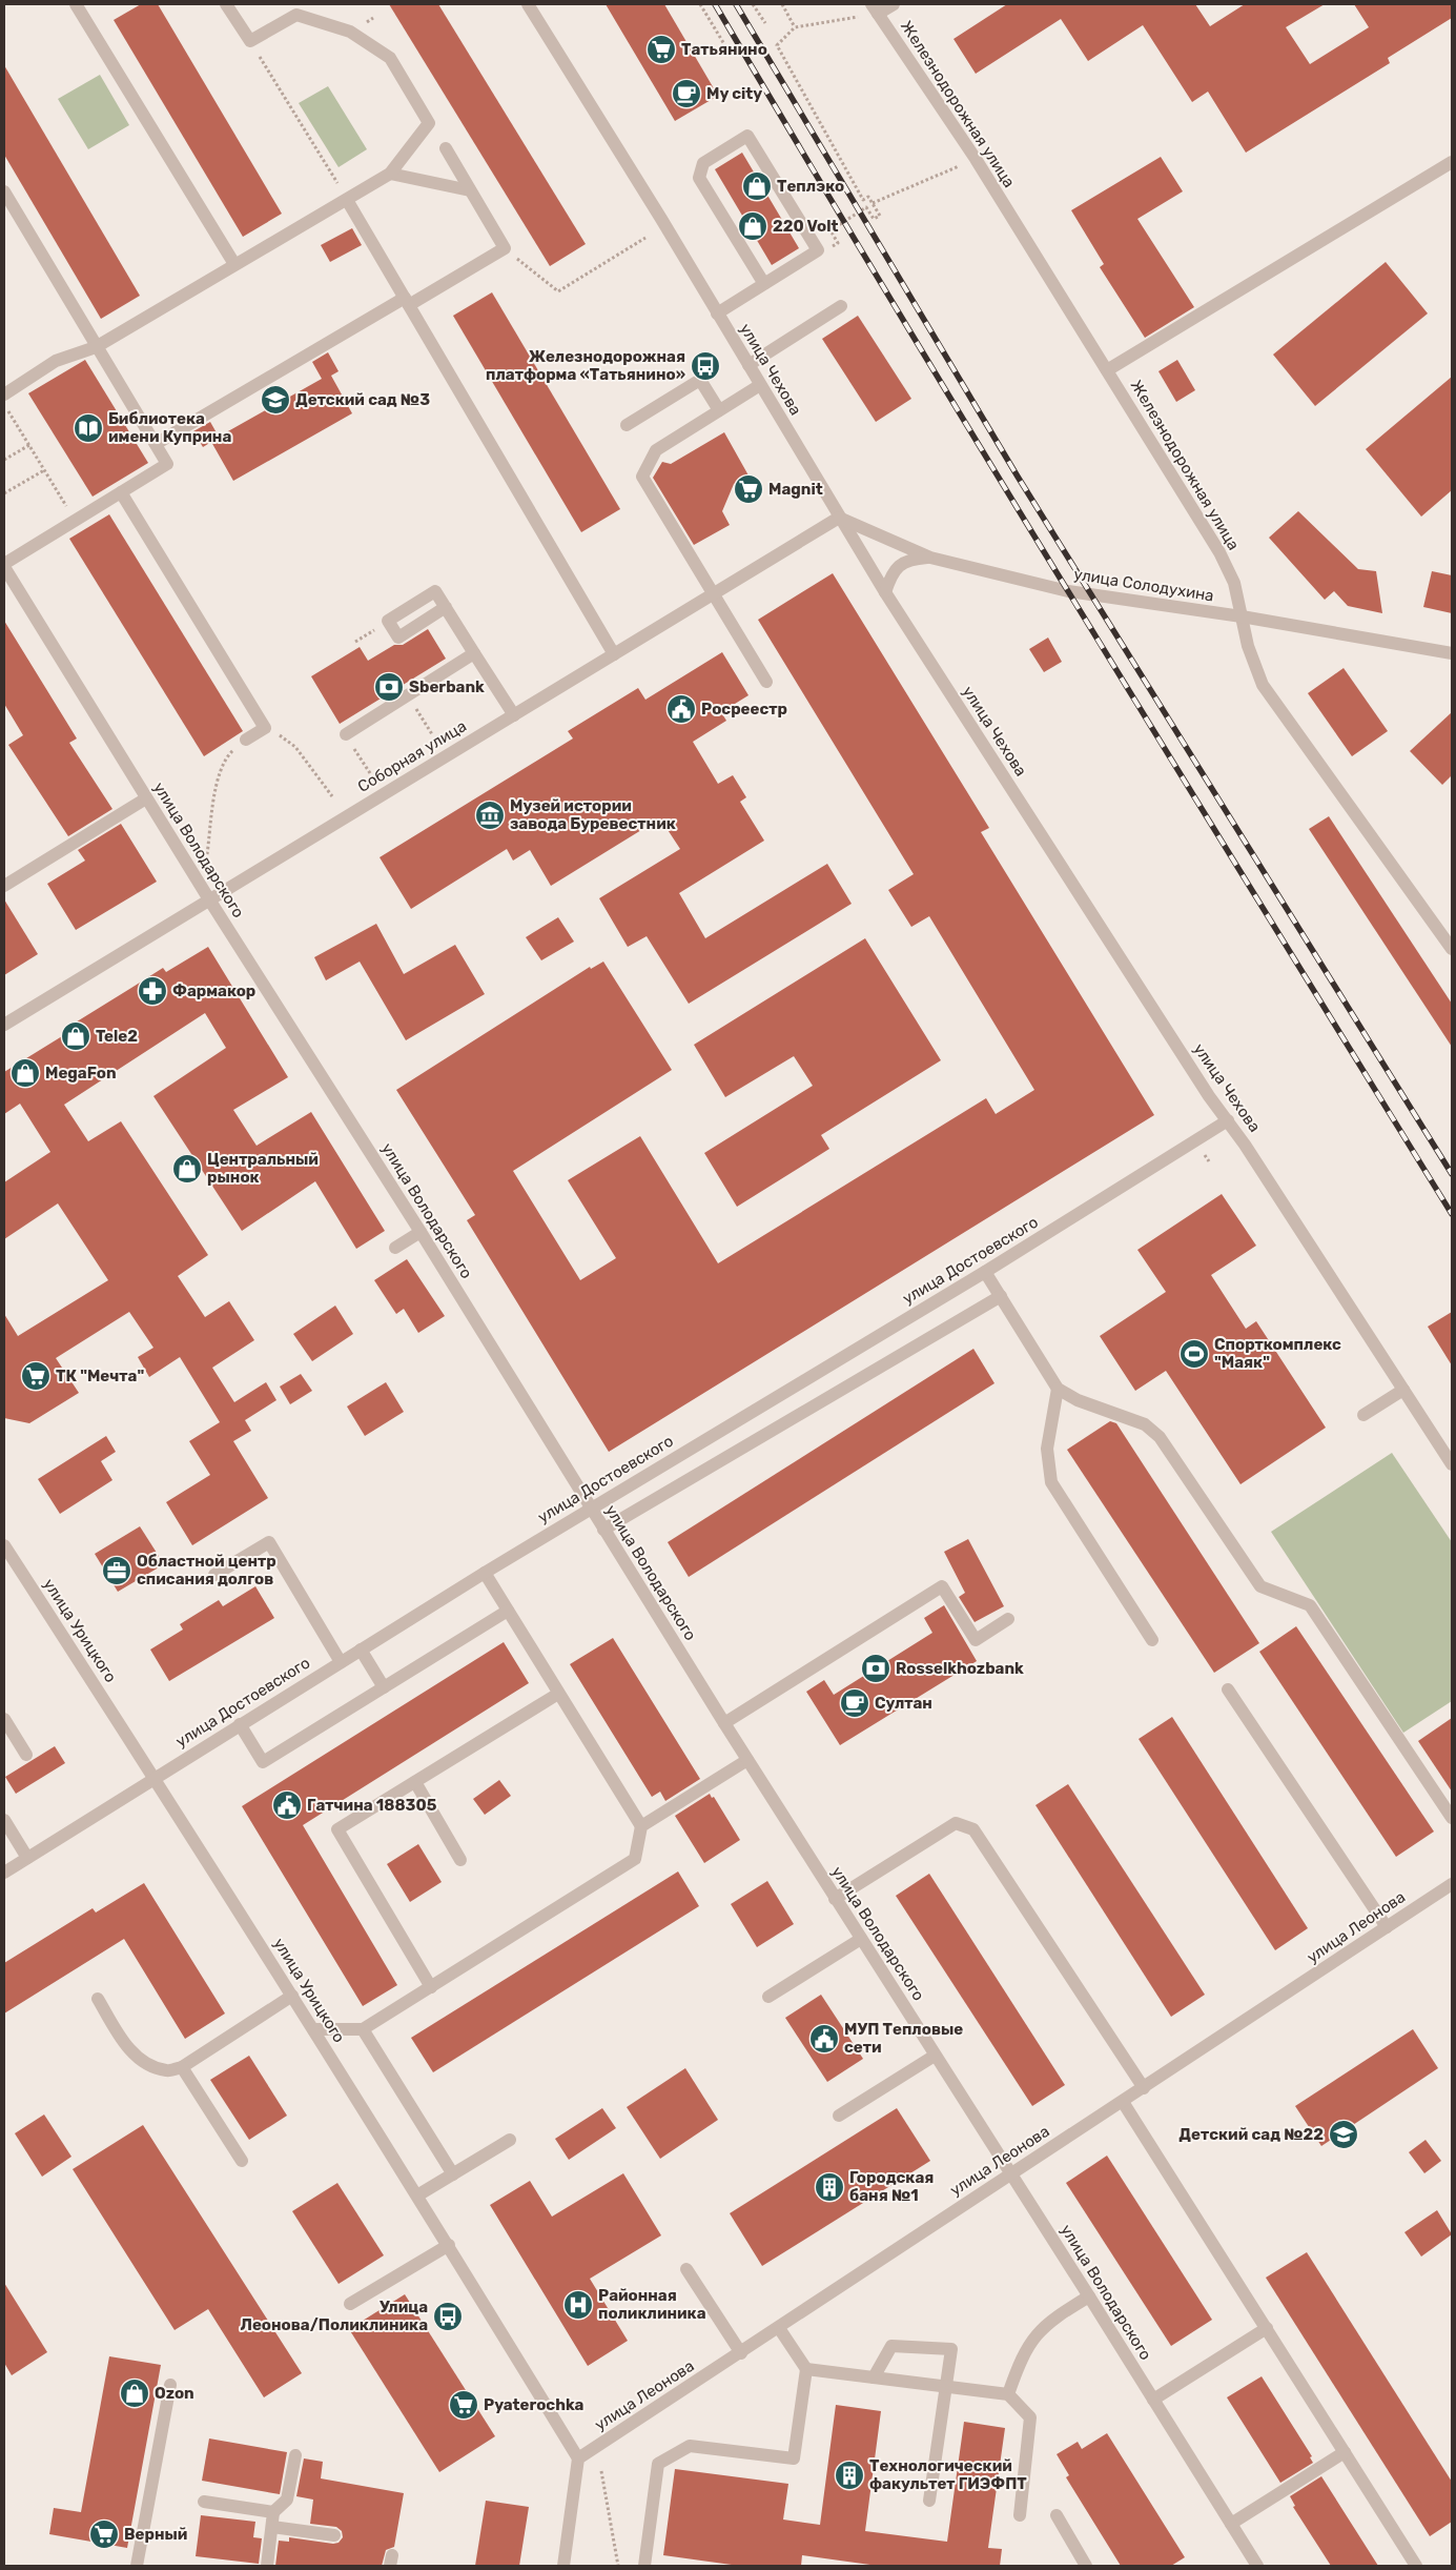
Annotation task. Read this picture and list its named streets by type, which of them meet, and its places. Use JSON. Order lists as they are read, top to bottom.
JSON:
{
  "streets": {
    "street": [
      "Железнодорожная улица",
      "улица Чехова",
      "улица Солодухина",
      "Соборная улица",
      "улица Володарского",
      "улица Достоевского",
      "улица Урицкого",
      "улица Леонова"
    ]
  },
  "crossings": [
    ["Железнодорожная улица", "улица Солодухина"],
    ["улица Чехова", "улица Солодухина"],
    ["улица Чехова", "Соборная улица"],
    ["улица Чехова", "улица Достоевского"],
    ["улица Солодухина", "Соборная улица"],
    ["Соборная улица", "улица Володарского"],
    ["улица Володарского", "улица Достоевского"],
    ["улица Володарского", "улица Леонова"],
    ["улица Достоевского", "улица Урицкого"],
    ["улица Урицкого", "улица Леонова"]
  ],
  "places": {
    "supermarket": [
      "Татьянино",
      "Magnit",
      "ТК \"Мечта\"",
      "Pyaterochka",
      "Верный"
    ],
    "cafe": ["My city", "Султан"],
    "shop": [
      "Теплэко",
      "220 Volt",
      "Tele2",
      "MegaFon",
      "Центральный рынок",
      "Ozon"
    ],
    "bus stop": ["Железнодорожная платформа «Татьянино»", "Улица Леонова/Поликлиника"],
    "school or university": ["Детский сад №3", "Детский сад №22"],
    "library": ["Библиотека имени Куприна"],
    "bank": ["Sberbank", "Rosselkhozbank"],
    "public building": ["Росреестр", "Гатчина 188305", "МУП Тепловые сети"],
    "museum": ["Музей истории завода Буревестник"],
    "pharmacy": ["Фармакор"],
    "sports": ["Спорткомплекс \"Маяк\""],
    "office": ["Областной центр списания долгов"],
    "building": ["Городская баня №1", "Технологический факультет ГИЭФПТ"],
    "hospital": ["Районная поликлиника"]
  }
}
